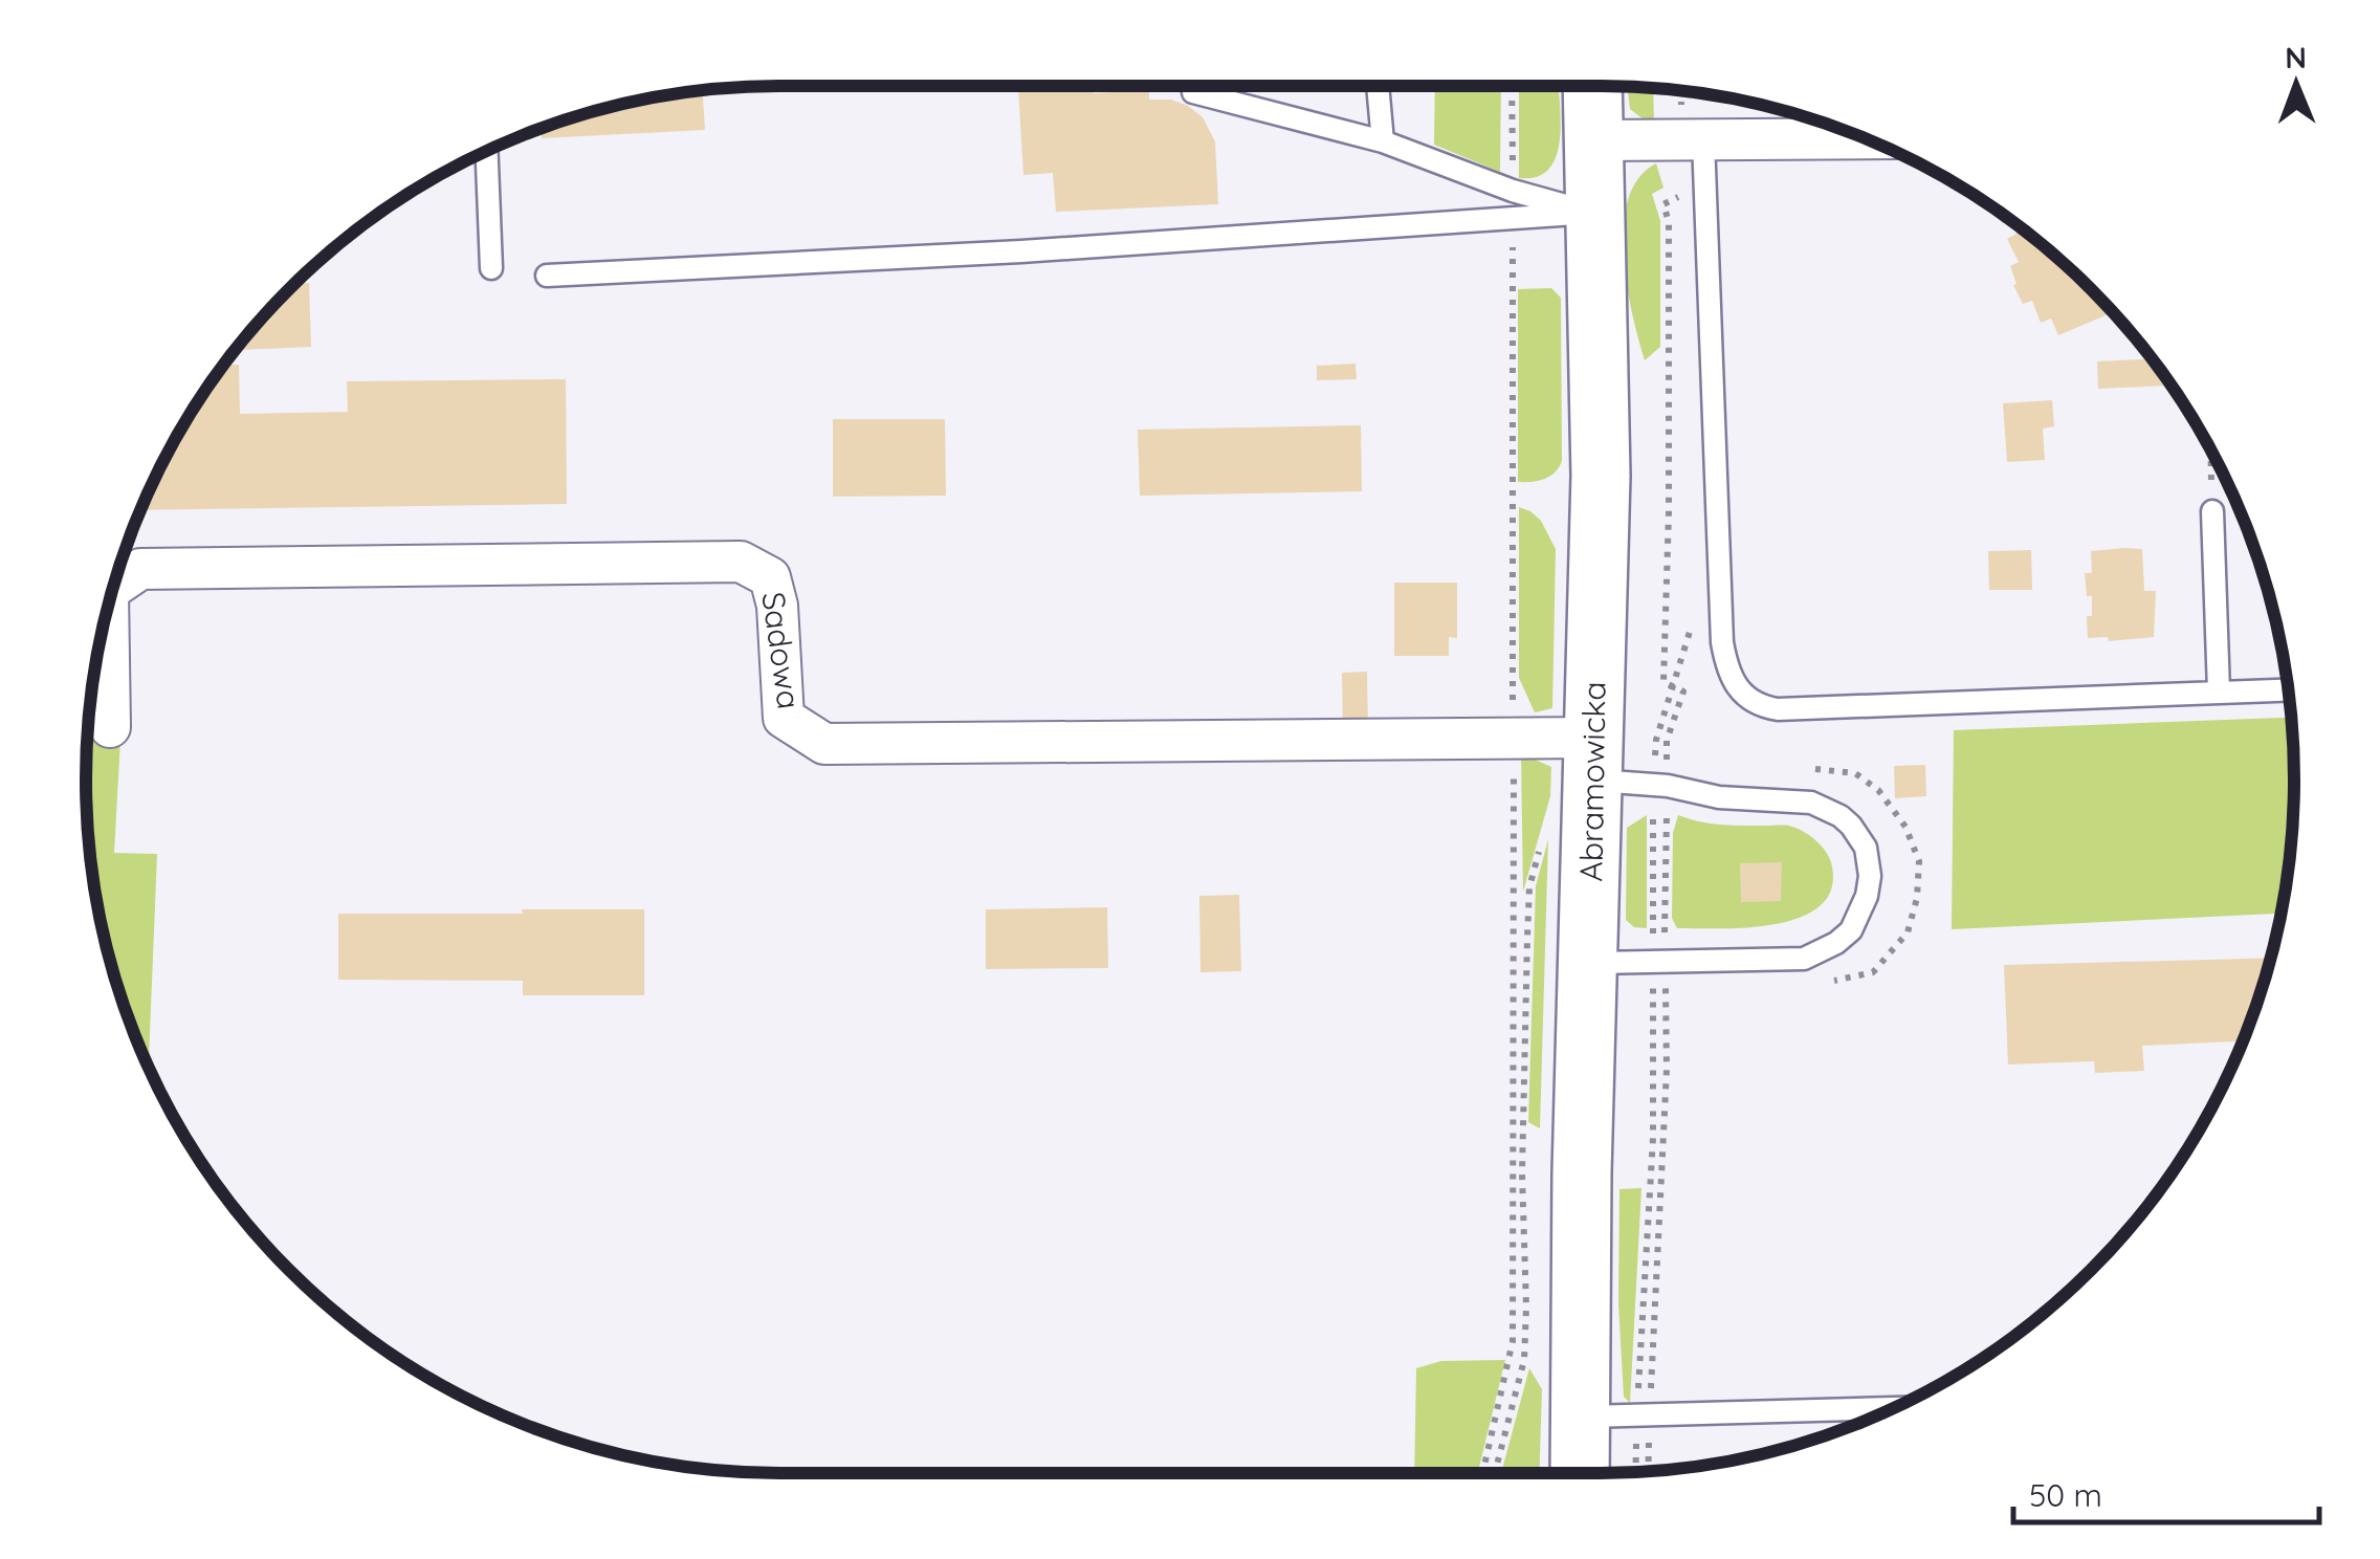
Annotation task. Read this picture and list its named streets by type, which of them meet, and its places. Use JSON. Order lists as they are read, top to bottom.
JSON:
{
  "streets": {
    "main road": ["Abramowicka"],
    "street": ["Sadowa"]
  },
  "crossings": [
    ["Sadowa", "Abramowicka"]
  ],
  "scale_bar": "50 m",
  "north": "top"
}
